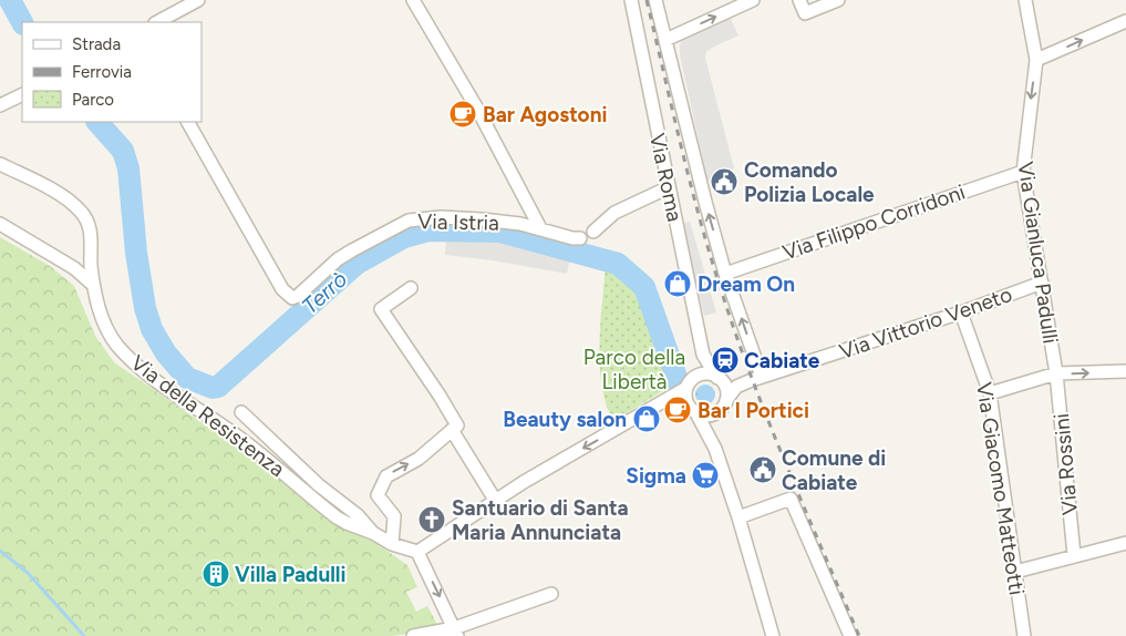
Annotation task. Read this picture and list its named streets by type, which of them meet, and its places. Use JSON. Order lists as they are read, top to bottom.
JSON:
{
  "streets": {
    "street": [
      "Via Roma",
      "Via Istria",
      "Via Filippo Corridoni",
      "Via Gianluca Padulli",
      "Via Vittorio Veneto",
      "Via della Resistenza",
      "Via Rossini",
      "Via Giacomo Matteotti"
    ]
  },
  "crossings": [
    ["Via Roma", "Via Vittorio Veneto"],
    ["Via Filippo Corridoni", "Via Gianluca Padulli"],
    ["Via Gianluca Padulli", "Via Vittorio Veneto"],
    ["Via Gianluca Padulli", "Via Rossini"],
    ["Via Vittorio Veneto", "Via Giacomo Matteotti"]
  ],
  "water": ["Terrò"],
  "parks": ["Parco della Libertà"],
  "places": {
    "cafe": ["Bar Agostoni", "Bar I Portici"],
    "public building": ["Comando Polizia Locale", "Comune di Cabiate"],
    "shop": ["Dream On", "Beauty salon"],
    "station": ["Cabiate"],
    "supermarket": ["Sigma"],
    "church": ["Santuario di Santa Maria Annunciata"],
    "building": ["Villa Padulli"]
  },
  "legend": ["Strada", "Ferrovia", "Parco"]
}
